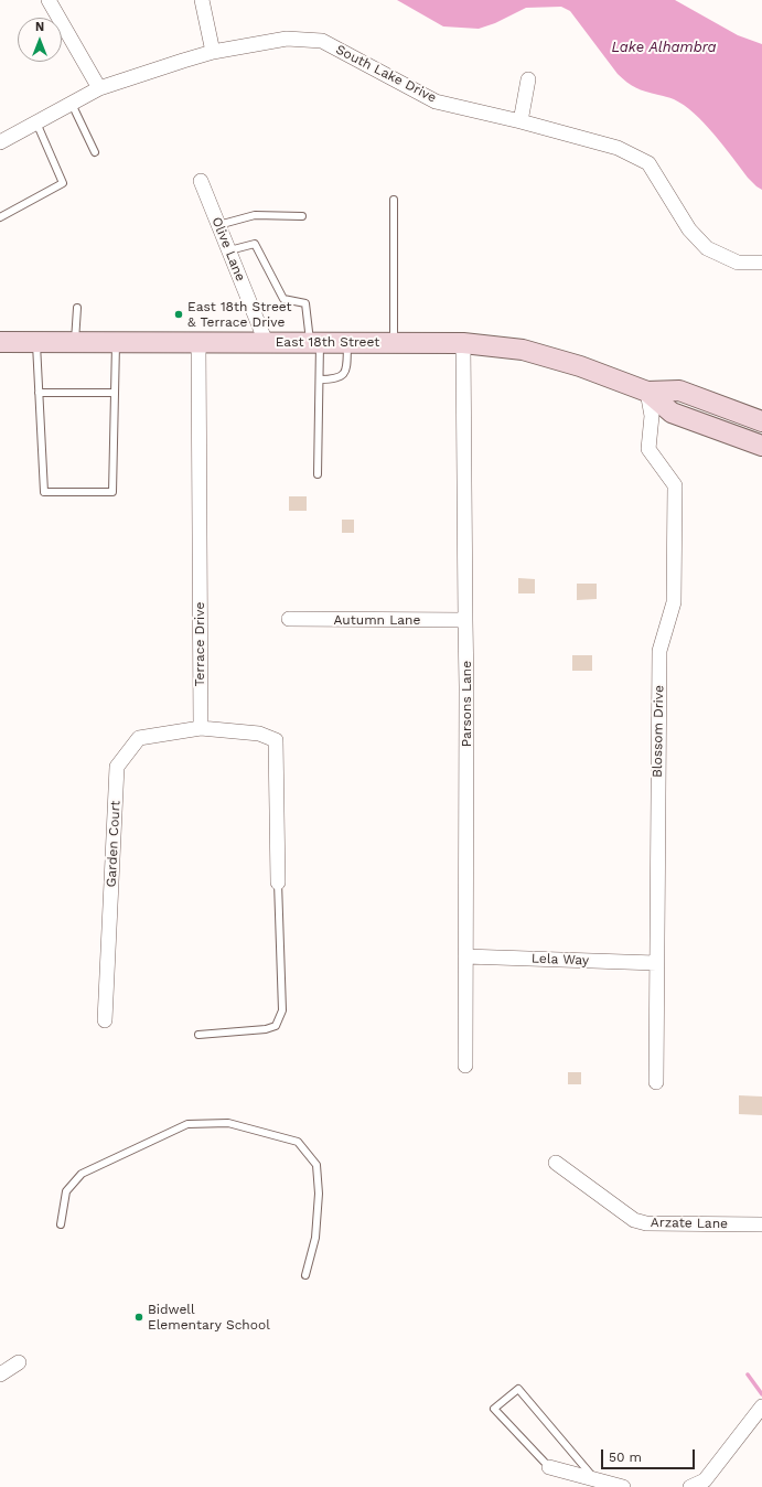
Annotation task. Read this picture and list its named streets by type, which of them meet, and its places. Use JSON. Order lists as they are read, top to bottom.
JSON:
{
  "streets": {
    "main road": ["East 18th Street"],
    "street": [
      "South Lake Drive",
      "Olive Lane",
      "Autumn Lane",
      "Terrace Drive",
      "Parsons Lane",
      "Blossom Drive",
      "Garden Court",
      "Lela Way",
      "Arzate Lane"
    ]
  },
  "crossings": [
    ["Olive Lane", "East 18th Street"],
    ["East 18th Street", "Terrace Drive"],
    ["East 18th Street", "Parsons Lane"],
    ["East 18th Street", "Blossom Drive"],
    ["Autumn Lane", "Parsons Lane"],
    ["Terrace Drive", "Garden Court"],
    ["Parsons Lane", "Lela Way"],
    ["Blossom Drive", "Lela Way"]
  ],
  "water": ["Lake Alhambra"],
  "places": ["East 18th Street & Terrace Drive", "Bidwell Elementary School"],
  "scale_bar": "50 m",
  "north": "top"
}
